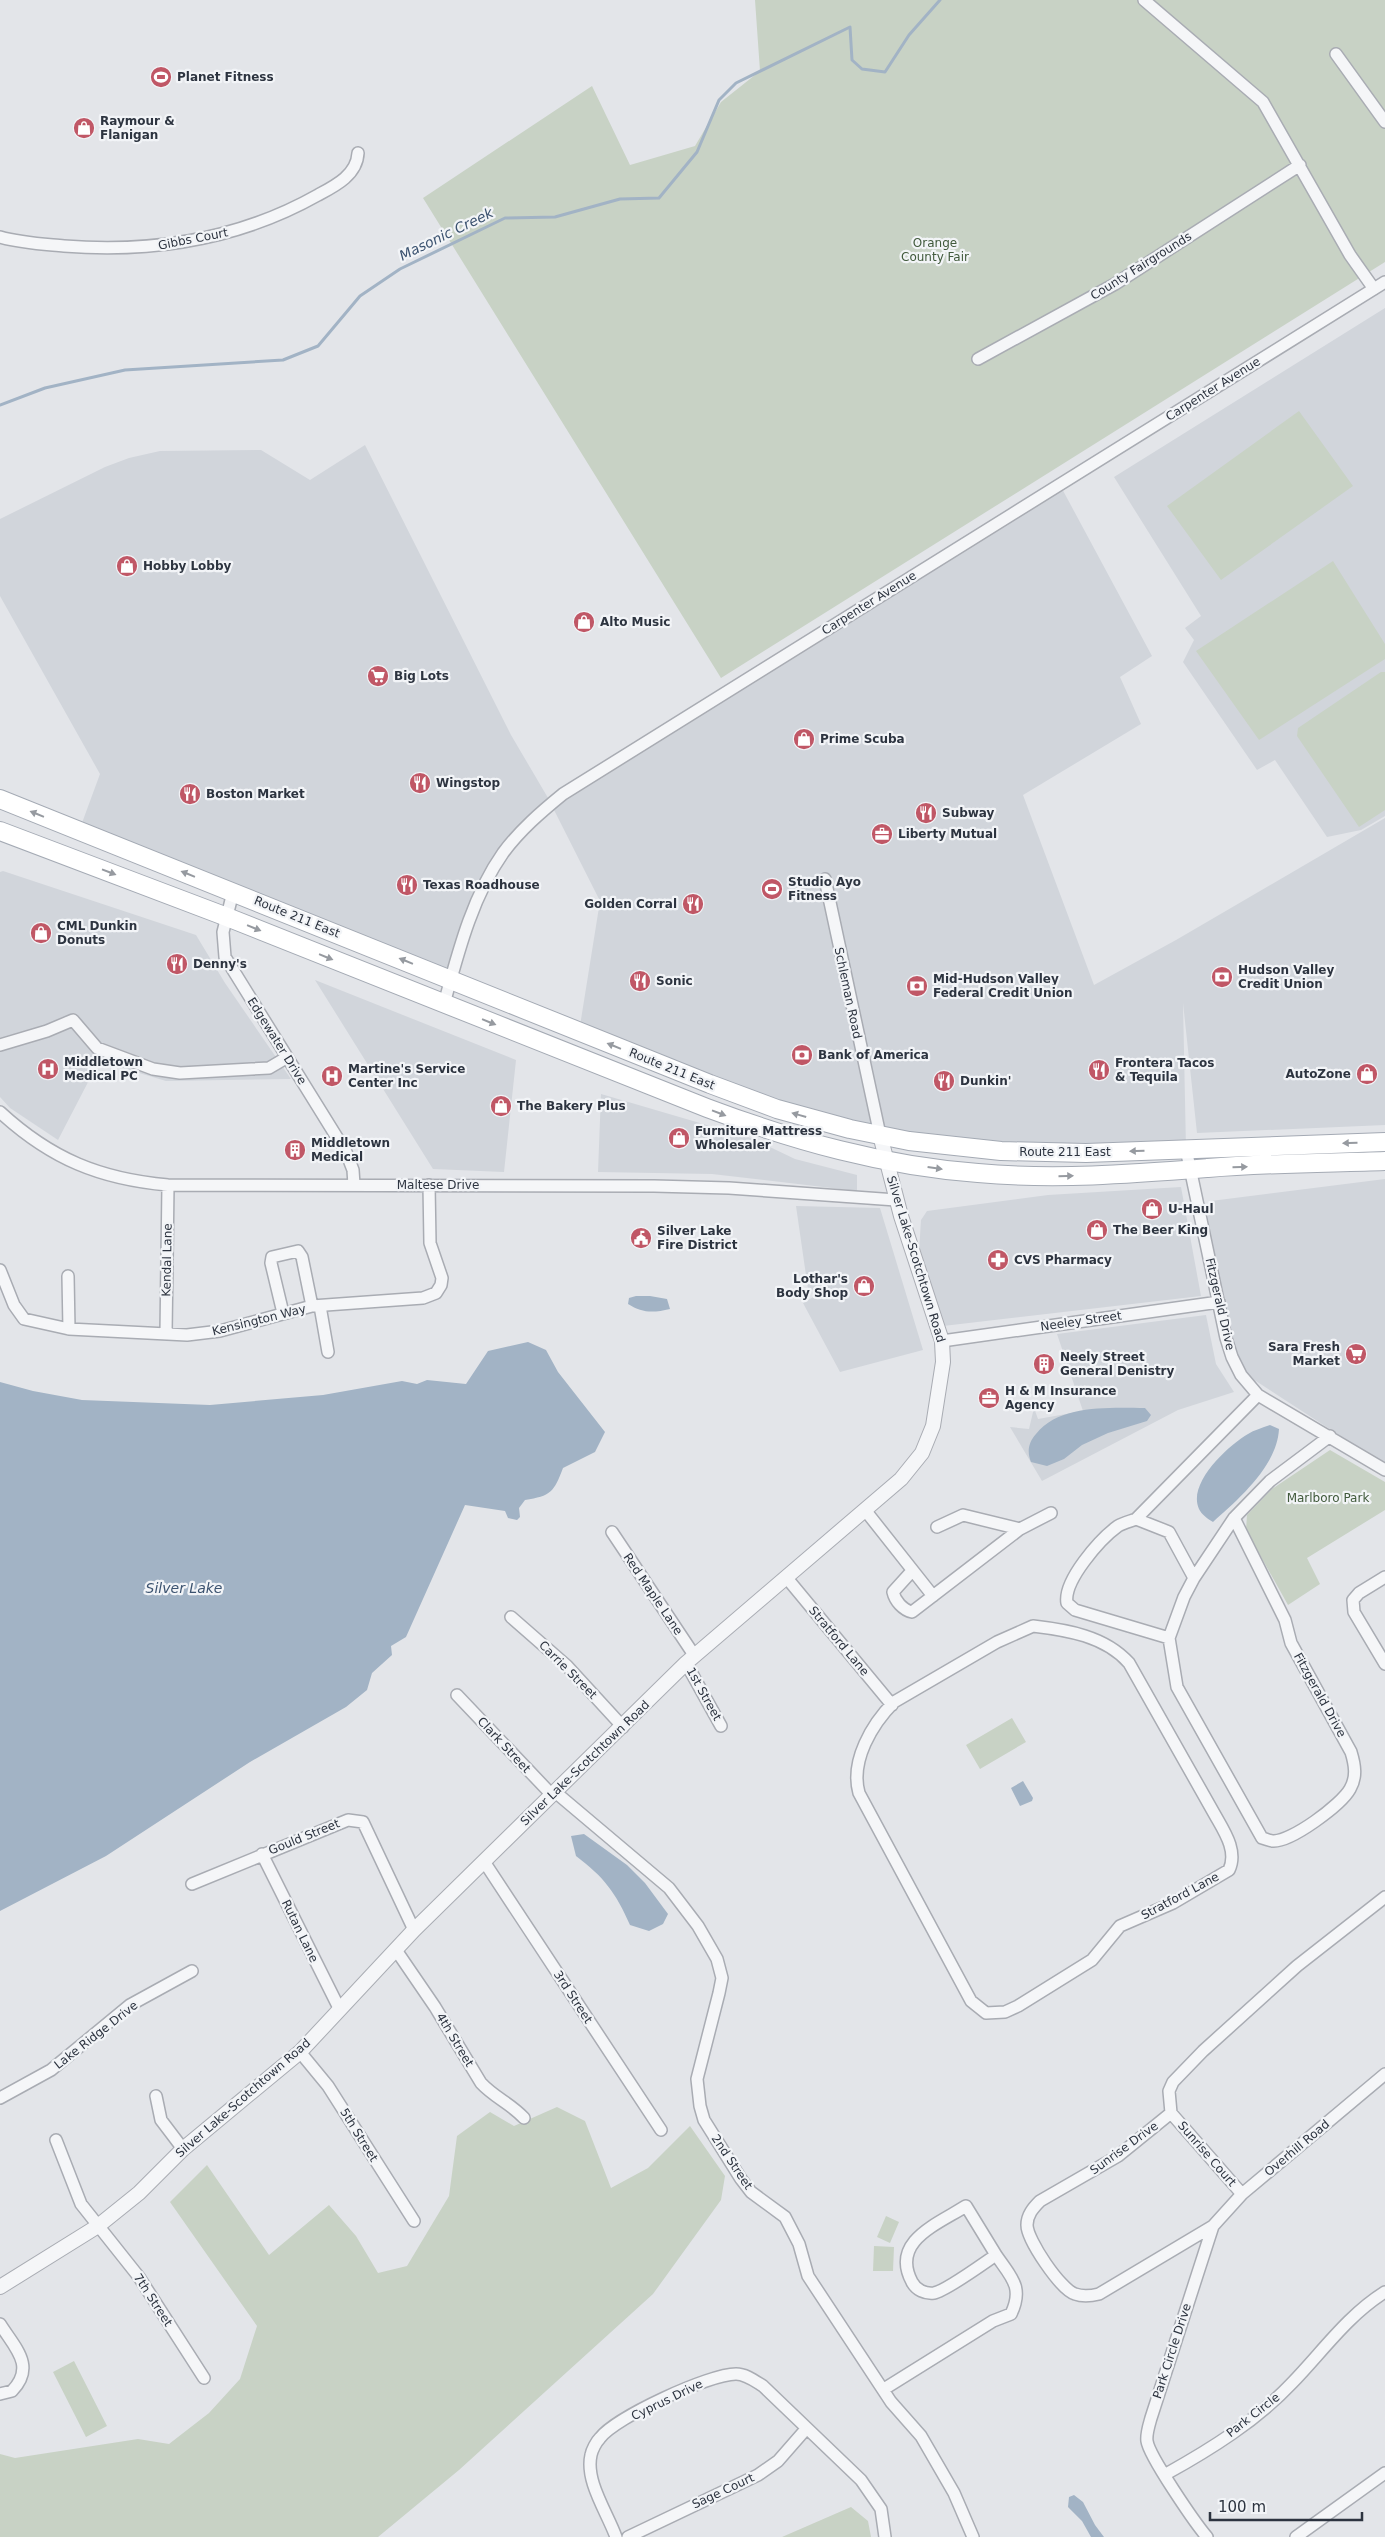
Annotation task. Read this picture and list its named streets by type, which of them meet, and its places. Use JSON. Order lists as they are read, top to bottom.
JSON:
{
  "streets": {
    "main road": ["Route 211 East"],
    "street": [
      "Gibbs Court",
      "County Fairgrounds",
      "Carpenter Avenue",
      "Schleman Road",
      "Edgewater Drive",
      "Maltese Drive",
      "Silver Lake-Scotchtown Road",
      "Kendal Lane",
      "Fitzgerald Drive",
      "Kensington Way",
      "Neeley Street",
      "Red Maple Lane",
      "Stratford Lane",
      "Carrie Street",
      "1st Street",
      "Clark Street",
      "Gould Street",
      "Rutan Lane",
      "3rd Street",
      "Lake Ridge Drive",
      "4th Street",
      "5th Street",
      "Sunrise Drive",
      "Overhill Road",
      "Sunrise Court",
      "2nd Street",
      "7th Street",
      "Park Circle Drive",
      "Cyprus Drive",
      "Park Circle",
      "Sage Court"
    ]
  },
  "crossings": [
    ["Carpenter Avenue", "Route 211 East"],
    ["Route 211 East", "Schleman Road"],
    ["Route 211 East", "Edgewater Drive"],
    ["Route 211 East", "Silver Lake-Scotchtown Road"],
    ["Route 211 East", "Fitzgerald Drive"],
    ["Schleman Road", "Silver Lake-Scotchtown Road"],
    ["Edgewater Drive", "Maltese Drive"],
    ["Maltese Drive", "Silver Lake-Scotchtown Road"],
    ["Maltese Drive", "Kendal Lane"],
    ["Maltese Drive", "Kensington Way"],
    ["Silver Lake-Scotchtown Road", "Neeley Street"],
    ["Silver Lake-Scotchtown Road", "Red Maple Lane"],
    ["Silver Lake-Scotchtown Road", "Stratford Lane"],
    ["Silver Lake-Scotchtown Road", "Carrie Street"],
    ["Silver Lake-Scotchtown Road", "1st Street"],
    ["Silver Lake-Scotchtown Road", "Clark Street"],
    ["Silver Lake-Scotchtown Road", "Gould Street"],
    ["Silver Lake-Scotchtown Road", "Rutan Lane"],
    ["Silver Lake-Scotchtown Road", "3rd Street"],
    ["Silver Lake-Scotchtown Road", "4th Street"],
    ["Silver Lake-Scotchtown Road", "5th Street"],
    ["Silver Lake-Scotchtown Road", "2nd Street"],
    ["Silver Lake-Scotchtown Road", "7th Street"],
    ["Kendal Lane", "Kensington Way"],
    ["Fitzgerald Drive", "Neeley Street"],
    ["Red Maple Lane", "1st Street"],
    ["Clark Street", "2nd Street"],
    ["Gould Street", "Rutan Lane"],
    ["Sunrise Drive", "Overhill Road"],
    ["Sunrise Drive", "Sunrise Court"],
    ["Sunrise Drive", "Park Circle Drive"],
    ["Overhill Road", "Sunrise Court"],
    ["Overhill Road", "Park Circle Drive"],
    ["Park Circle Drive", "Park Circle"],
    ["Cyprus Drive", "Sage Court"]
  ],
  "water": ["Masonic Creek", "Silver Lake"],
  "parks": ["Orange County Fair", "Marlboro Park"],
  "places": {
    "sports": ["Planet Fitness", "Studio Ayo Fitness"],
    "shop": [
      "Raymour & Flanigan",
      "Hobby Lobby",
      "Alto Music",
      "Prime Scuba",
      "CML Dunkin Donuts",
      "AutoZone",
      "The Bakery Plus",
      "Furniture Mattress Wholesaler",
      "U-Haul",
      "The Beer King",
      "Lothar's Body Shop"
    ],
    "supermarket": ["Big Lots", "Sara Fresh Market"],
    "restaurant": [
      "Wingstop",
      "Boston Market",
      "Subway",
      "Texas Roadhouse",
      "Golden Corral",
      "Denny's",
      "Sonic",
      "Frontera Tacos & Tequila",
      "Dunkin'"
    ],
    "office": ["Liberty Mutual", "H & M Insurance Agency"],
    "bank": ["Hudson Valley Credit Union", "Mid-Hudson Valley Federal Credit Union", "Bank of America"],
    "hospital": ["Middletown Medical PC", "Martine's Service Center Inc"],
    "building": ["Middletown Medical", "Neely Street General Denistry"],
    "public building": ["Silver Lake Fire District"],
    "pharmacy": ["CVS Pharmacy"]
  },
  "scale_bar": "100 m"
}
